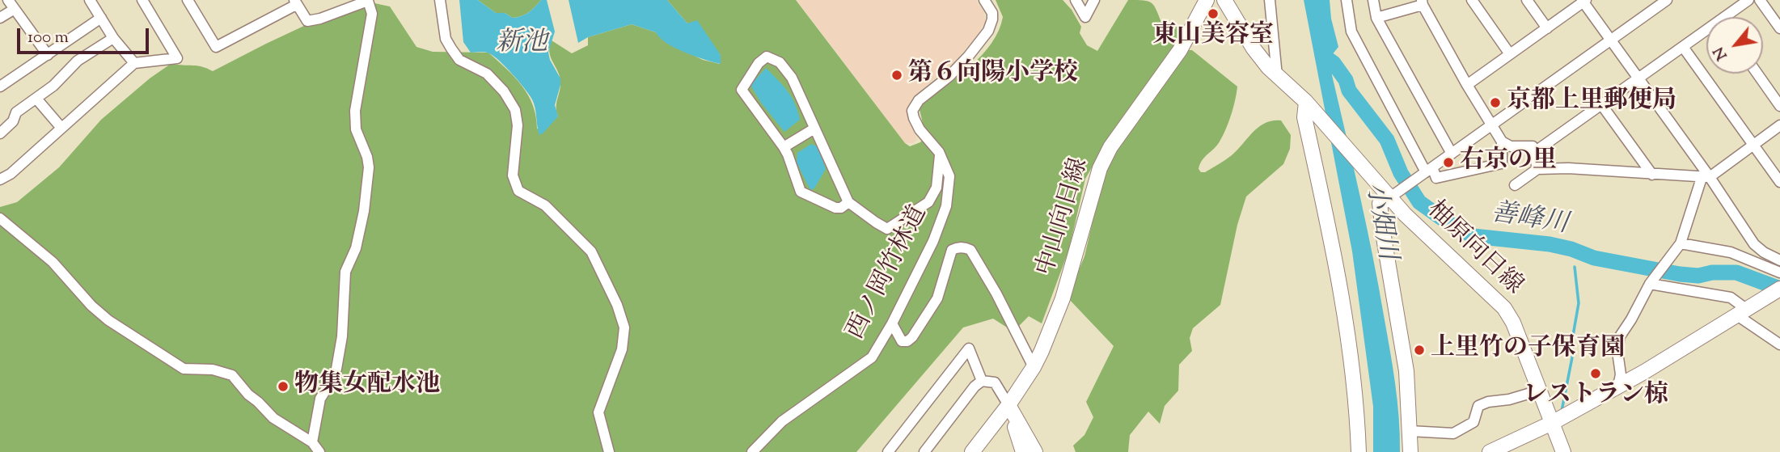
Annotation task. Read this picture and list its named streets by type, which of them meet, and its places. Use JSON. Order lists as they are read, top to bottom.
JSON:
{
  "streets": {
    "main road": ["中山向日線", "柚原向日線"],
    "street": ["西ノ岡竹林道"]
  },
  "water": ["新池", "善峰川", "小畑川"],
  "places": [
    "東山美容室",
    "第６向陽小学校",
    "京都上里郵便局",
    "右京の里",
    "上里竹の子保育園",
    "レストラン椋",
    "物集女配水池"
  ],
  "scale_bar": "100 m",
  "north": "bottom left"
}
